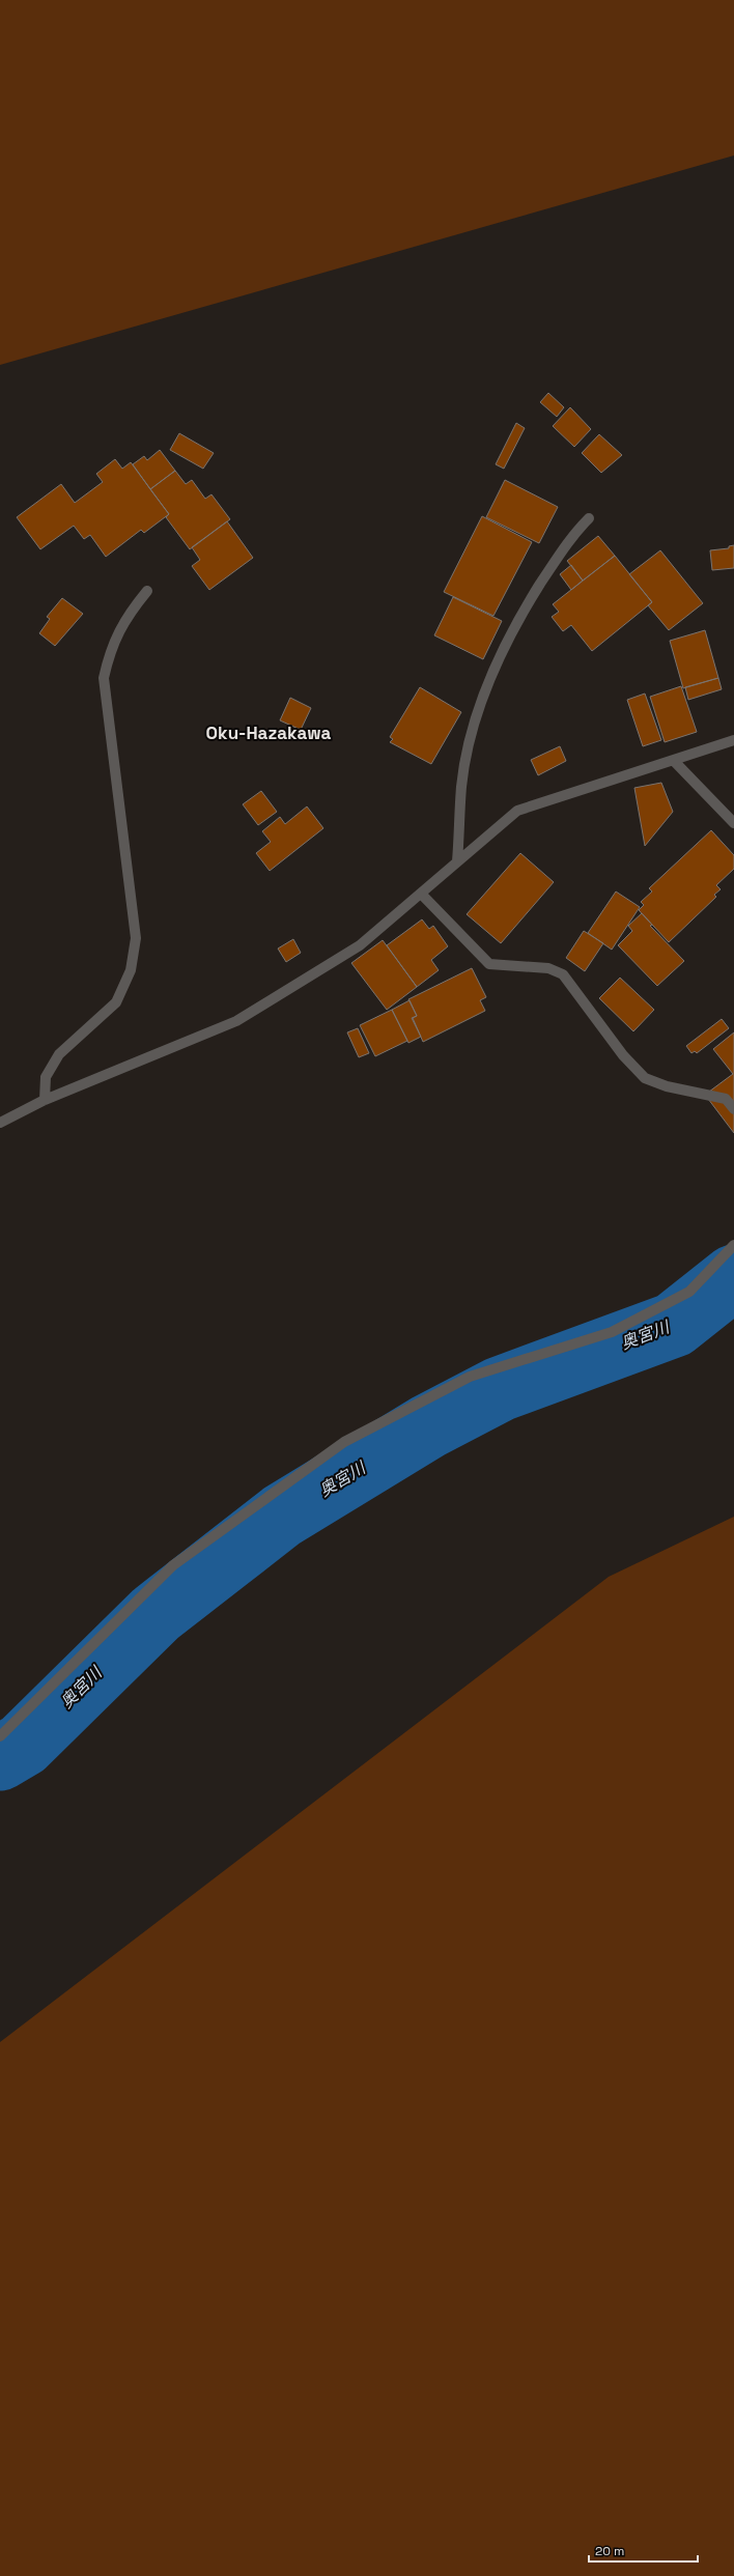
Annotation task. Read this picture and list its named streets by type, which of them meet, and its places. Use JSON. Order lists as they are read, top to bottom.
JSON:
{
  "districts": ["Oku-Hazakawa"],
  "water": ["奥宮川"],
  "scale_bar": "20 m"
}
